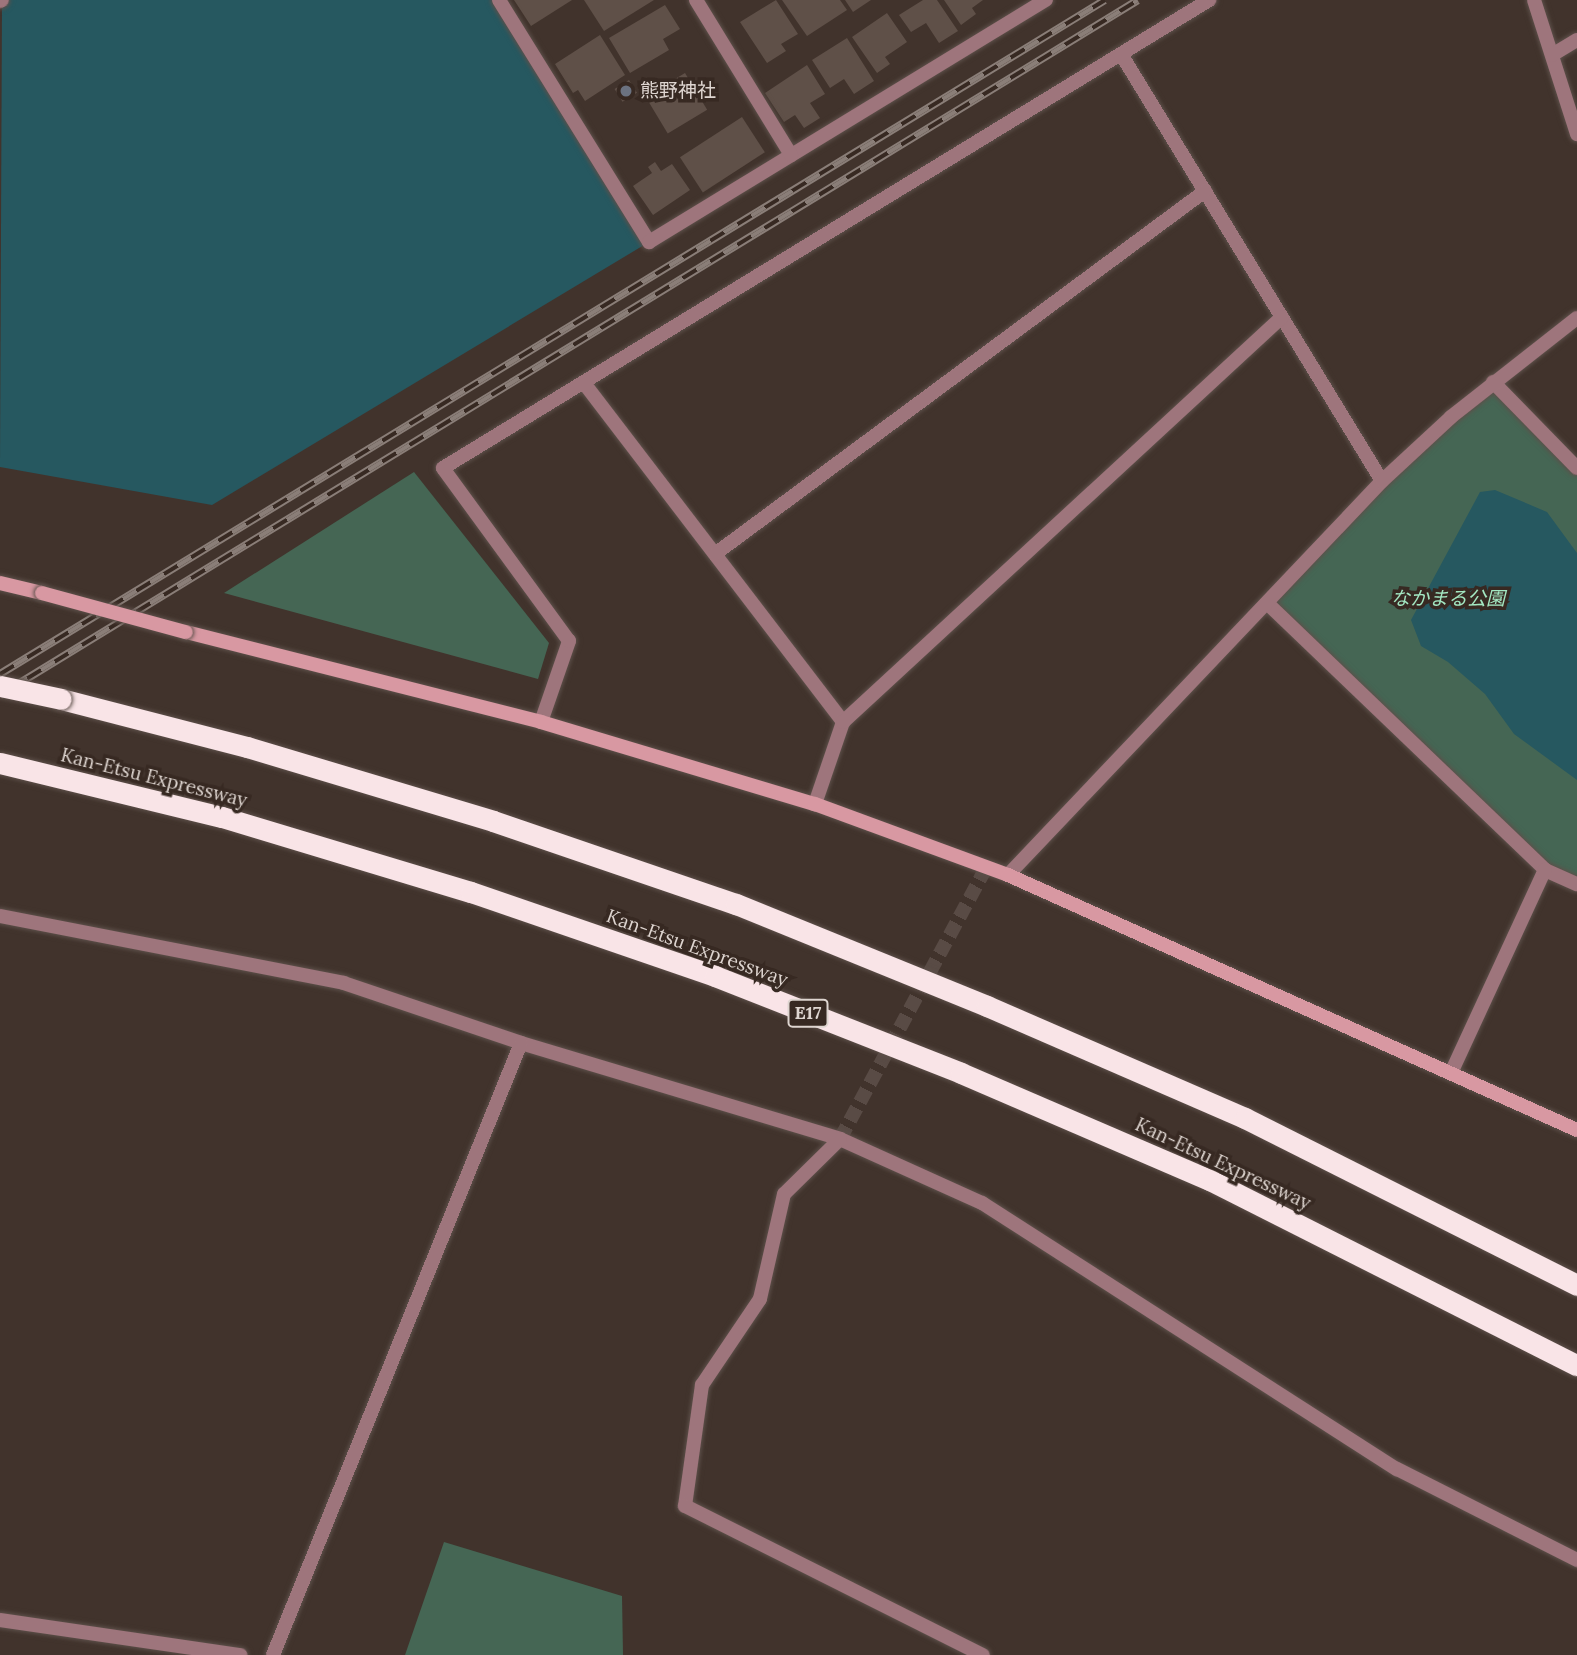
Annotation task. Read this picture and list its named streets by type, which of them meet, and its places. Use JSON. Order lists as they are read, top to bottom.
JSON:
{
  "streets": {
    "highway": ["Kan-Etsu Expressway", "E17"]
  },
  "parks": ["なかまる公園"],
  "places": ["熊野神社"]
}
